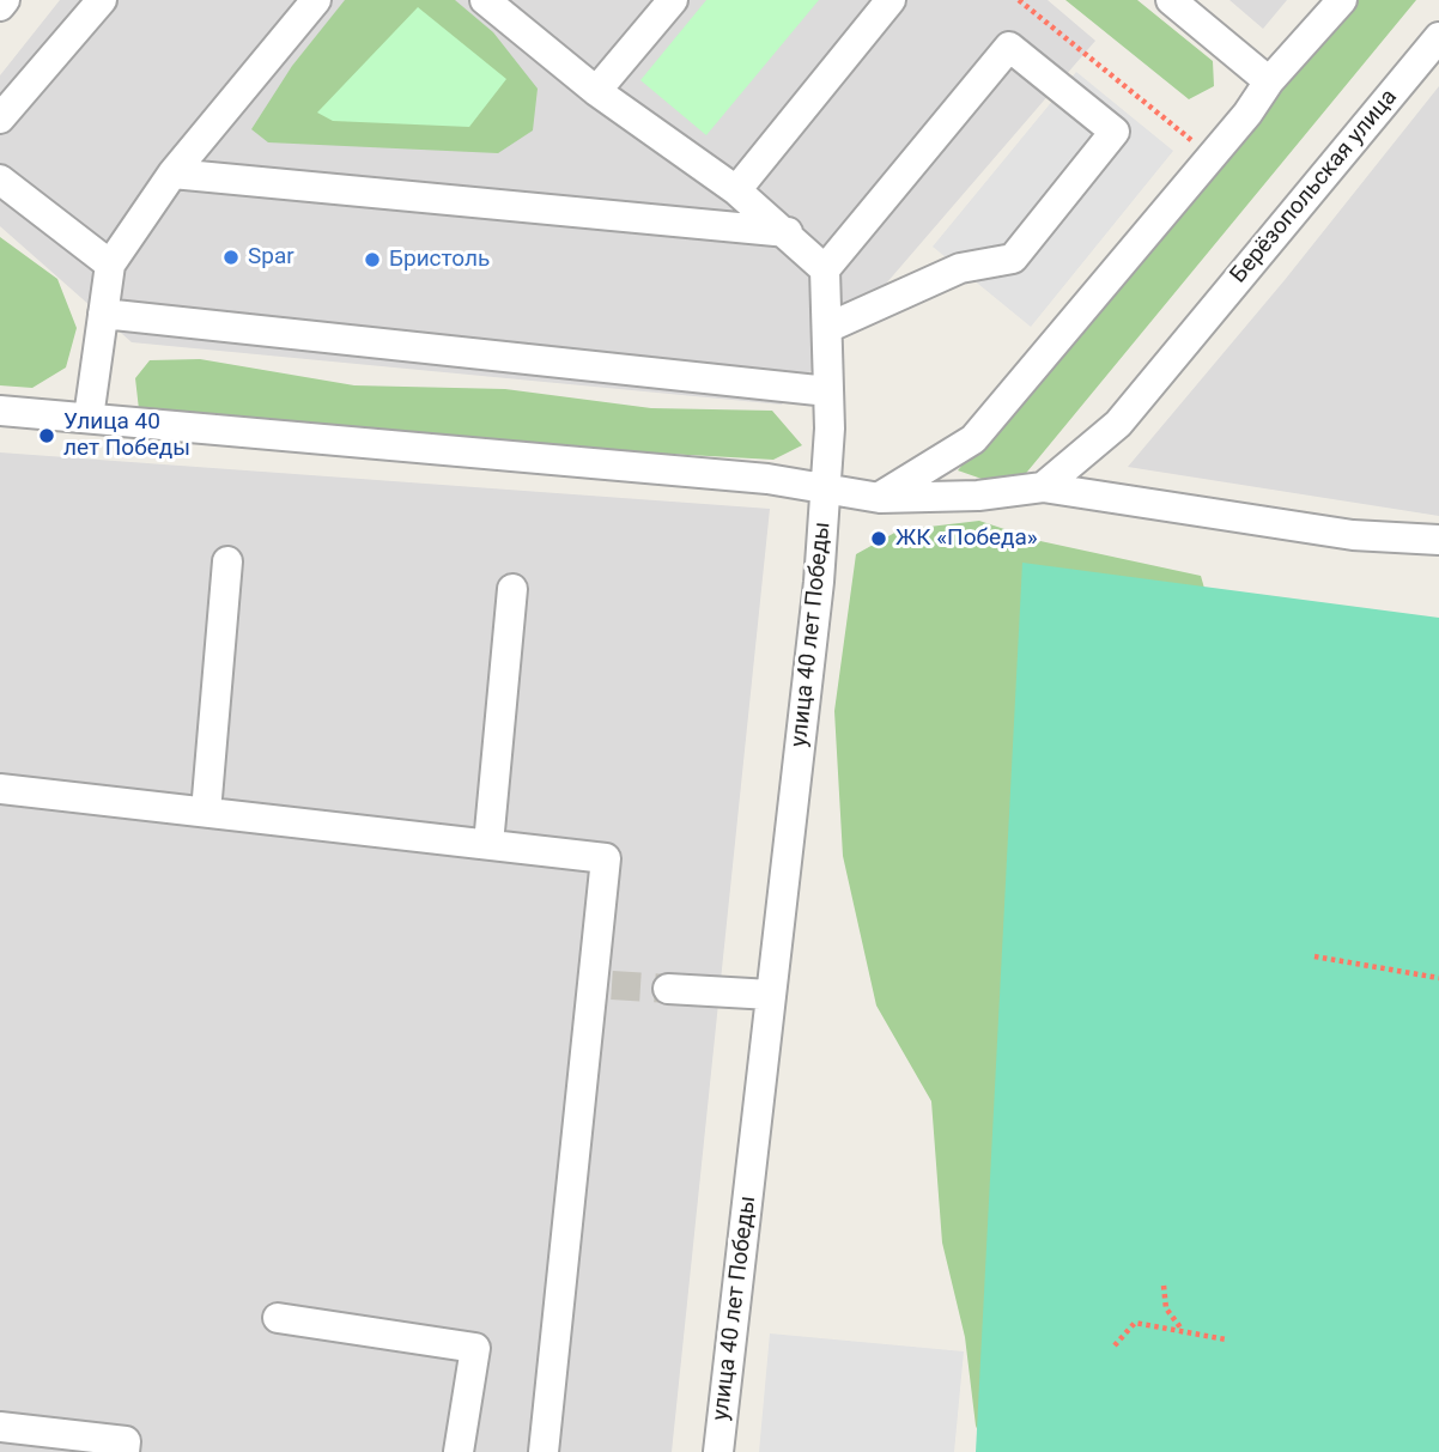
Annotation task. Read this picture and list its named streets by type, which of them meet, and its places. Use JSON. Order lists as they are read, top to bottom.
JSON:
{
  "streets": {
    "street": ["Берёзопольская улица", "улица 40 лет Победы"]
  },
  "places": [
    "Spar",
    "Бристоль",
    "Улица 40 лет Победы",
    "ЖК «Победа»"
  ]
}
